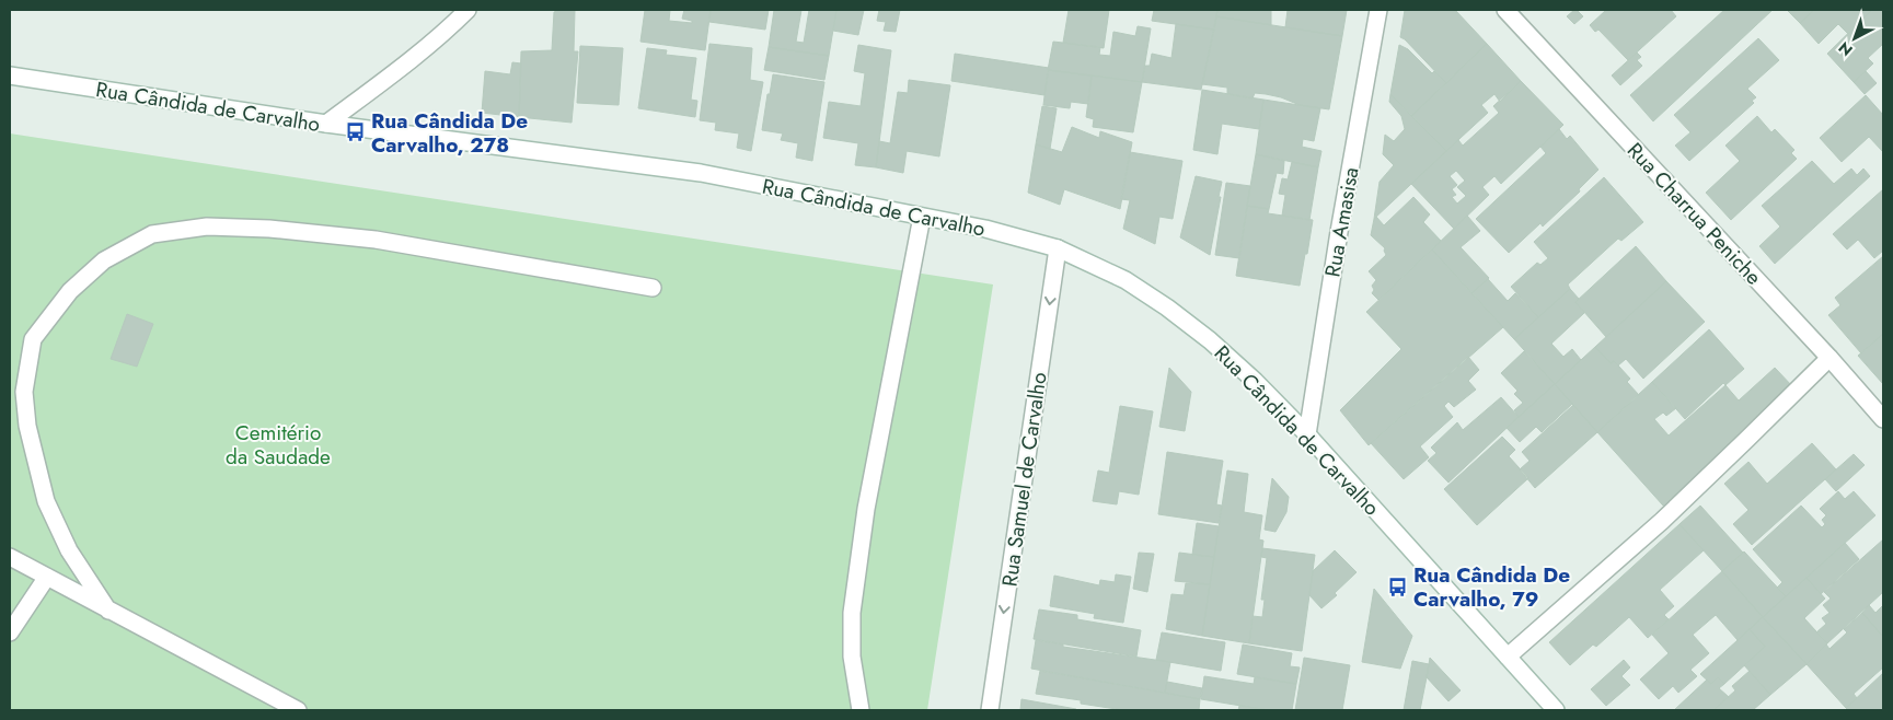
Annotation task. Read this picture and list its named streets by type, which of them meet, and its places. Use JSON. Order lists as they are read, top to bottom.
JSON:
{
  "streets": {
    "street": [
      "Rua Cândida de Carvalho",
      "Rua Charrua Peniche",
      "Rua Amasisa",
      "Rua Samuel de Carvalho"
    ]
  },
  "crossings": [
    ["Rua Cândida de Carvalho", "Rua Amasisa"],
    ["Rua Cândida de Carvalho", "Rua Samuel de Carvalho"]
  ],
  "parks": ["Cemitério da Saudade"],
  "places": {
    "bus stop": ["Rua Cândida De Carvalho, 278", "Rua Cândida De Carvalho, 79"]
  },
  "north": "bottom left"
}
